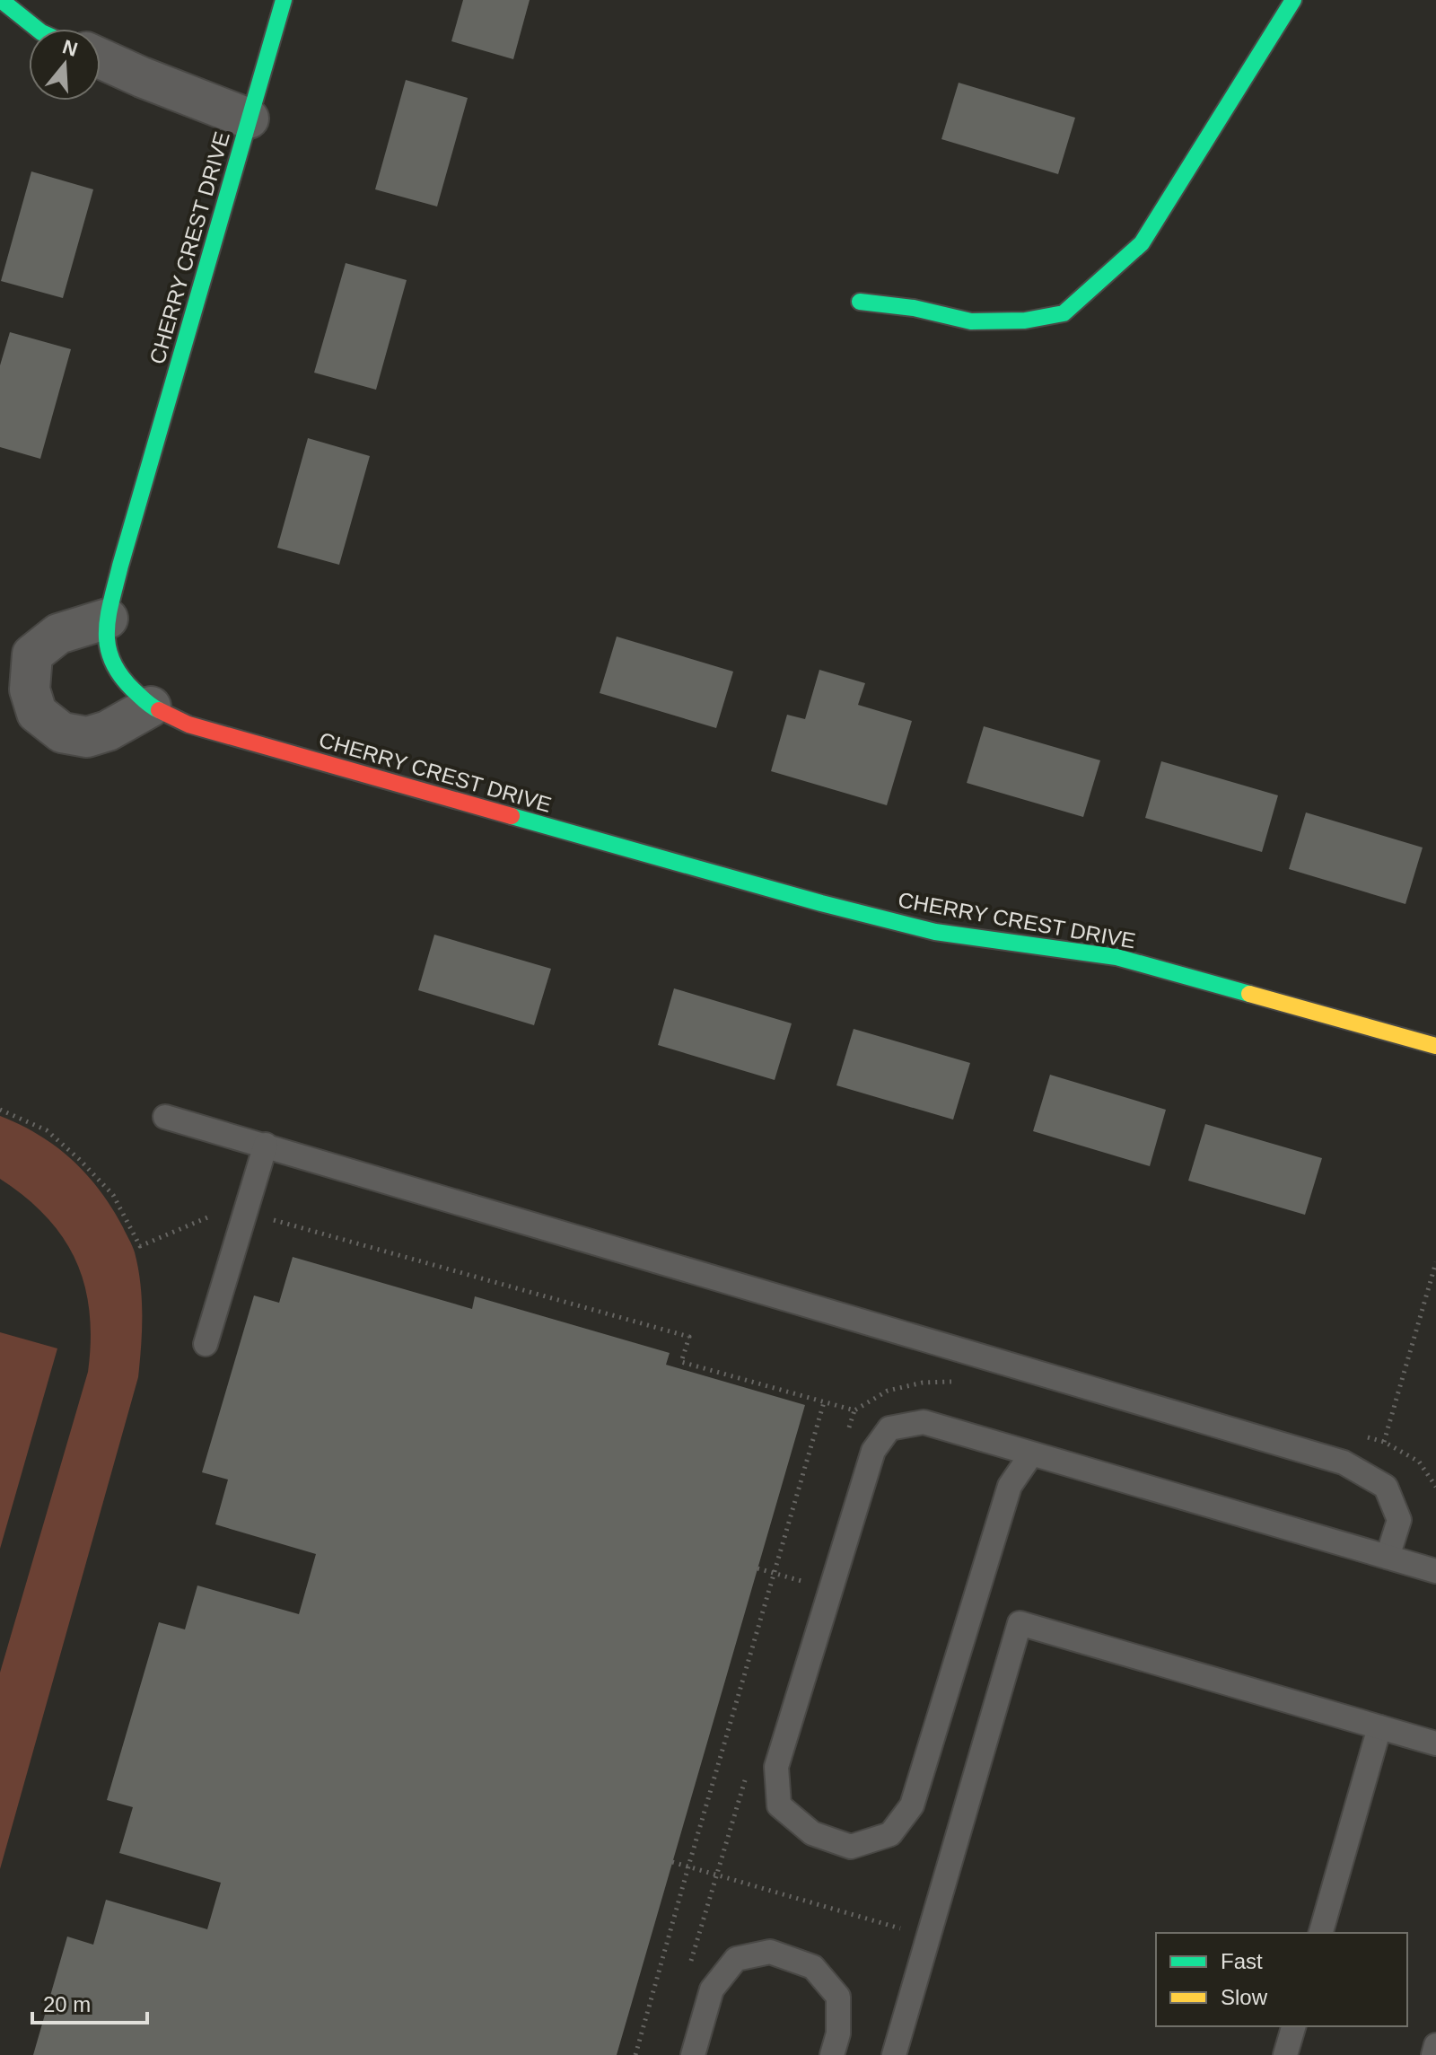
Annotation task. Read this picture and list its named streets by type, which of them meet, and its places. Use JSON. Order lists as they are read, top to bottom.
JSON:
{
  "streets": {
    "street": ["CHERRY CREST DRIVE"]
  },
  "legend": ["Fast", "Slow"],
  "scale_bar": "20 m",
  "north": "top"
}
